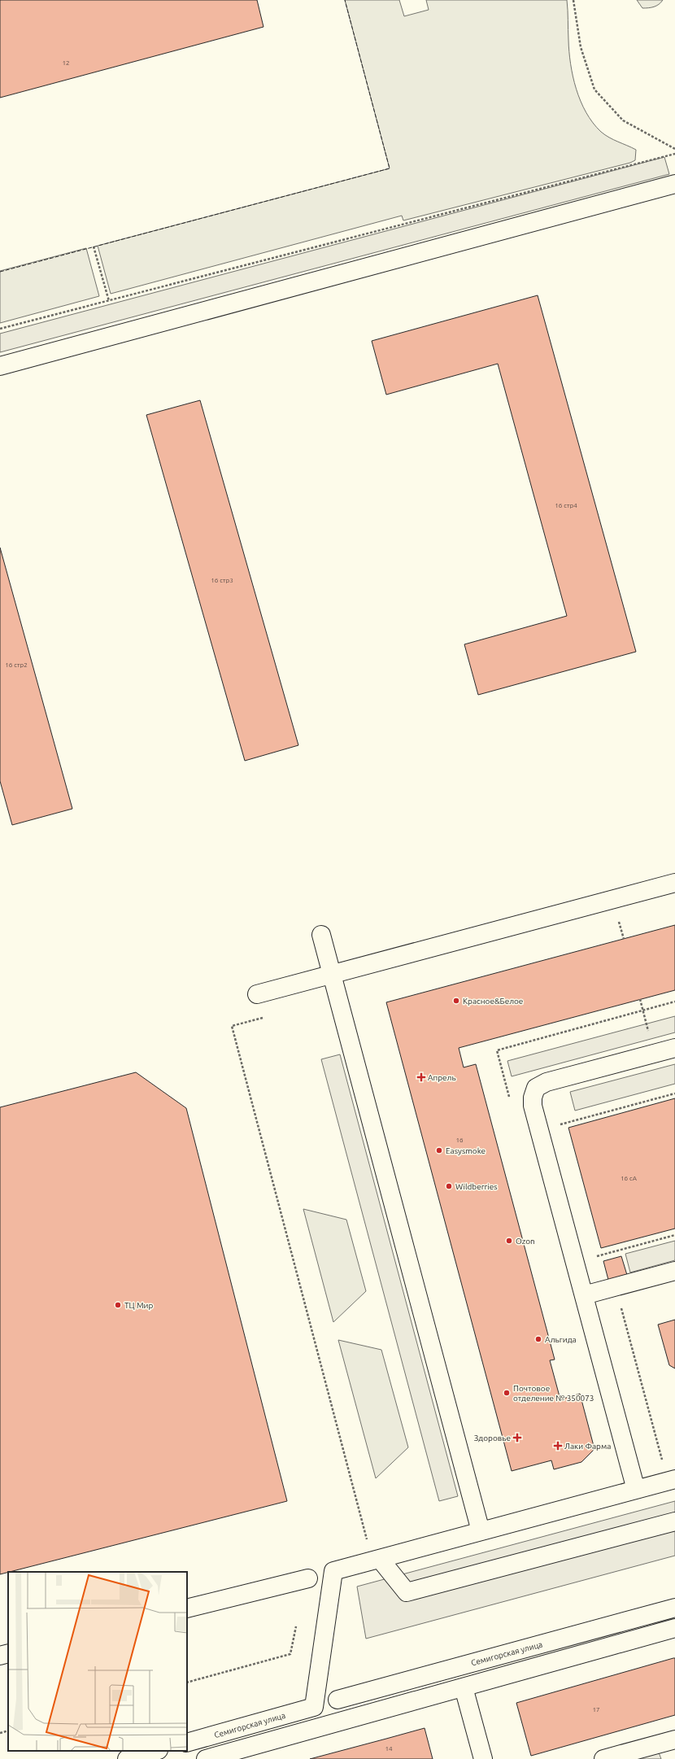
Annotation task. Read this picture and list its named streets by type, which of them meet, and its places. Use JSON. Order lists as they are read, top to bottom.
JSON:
{
  "streets": {
    "street": ["Семигорская улица"]
  },
  "places": {
    "other": [
      "Красное&Белое",
      "Easysmoke",
      "Wildberries",
      "Ozon",
      "ТЦ Мир",
      "Альгида",
      "Почтовое отделение № 350073"
    ],
    "health": ["Апрель", "Здоровье", "Лаки Фарма"]
  },
  "house_numbers": [
    "12",
    "16 стр4",
    "16 стр3",
    "16 стр2",
    "16",
    "16 сА",
    "17",
    "14"
  ]
}
